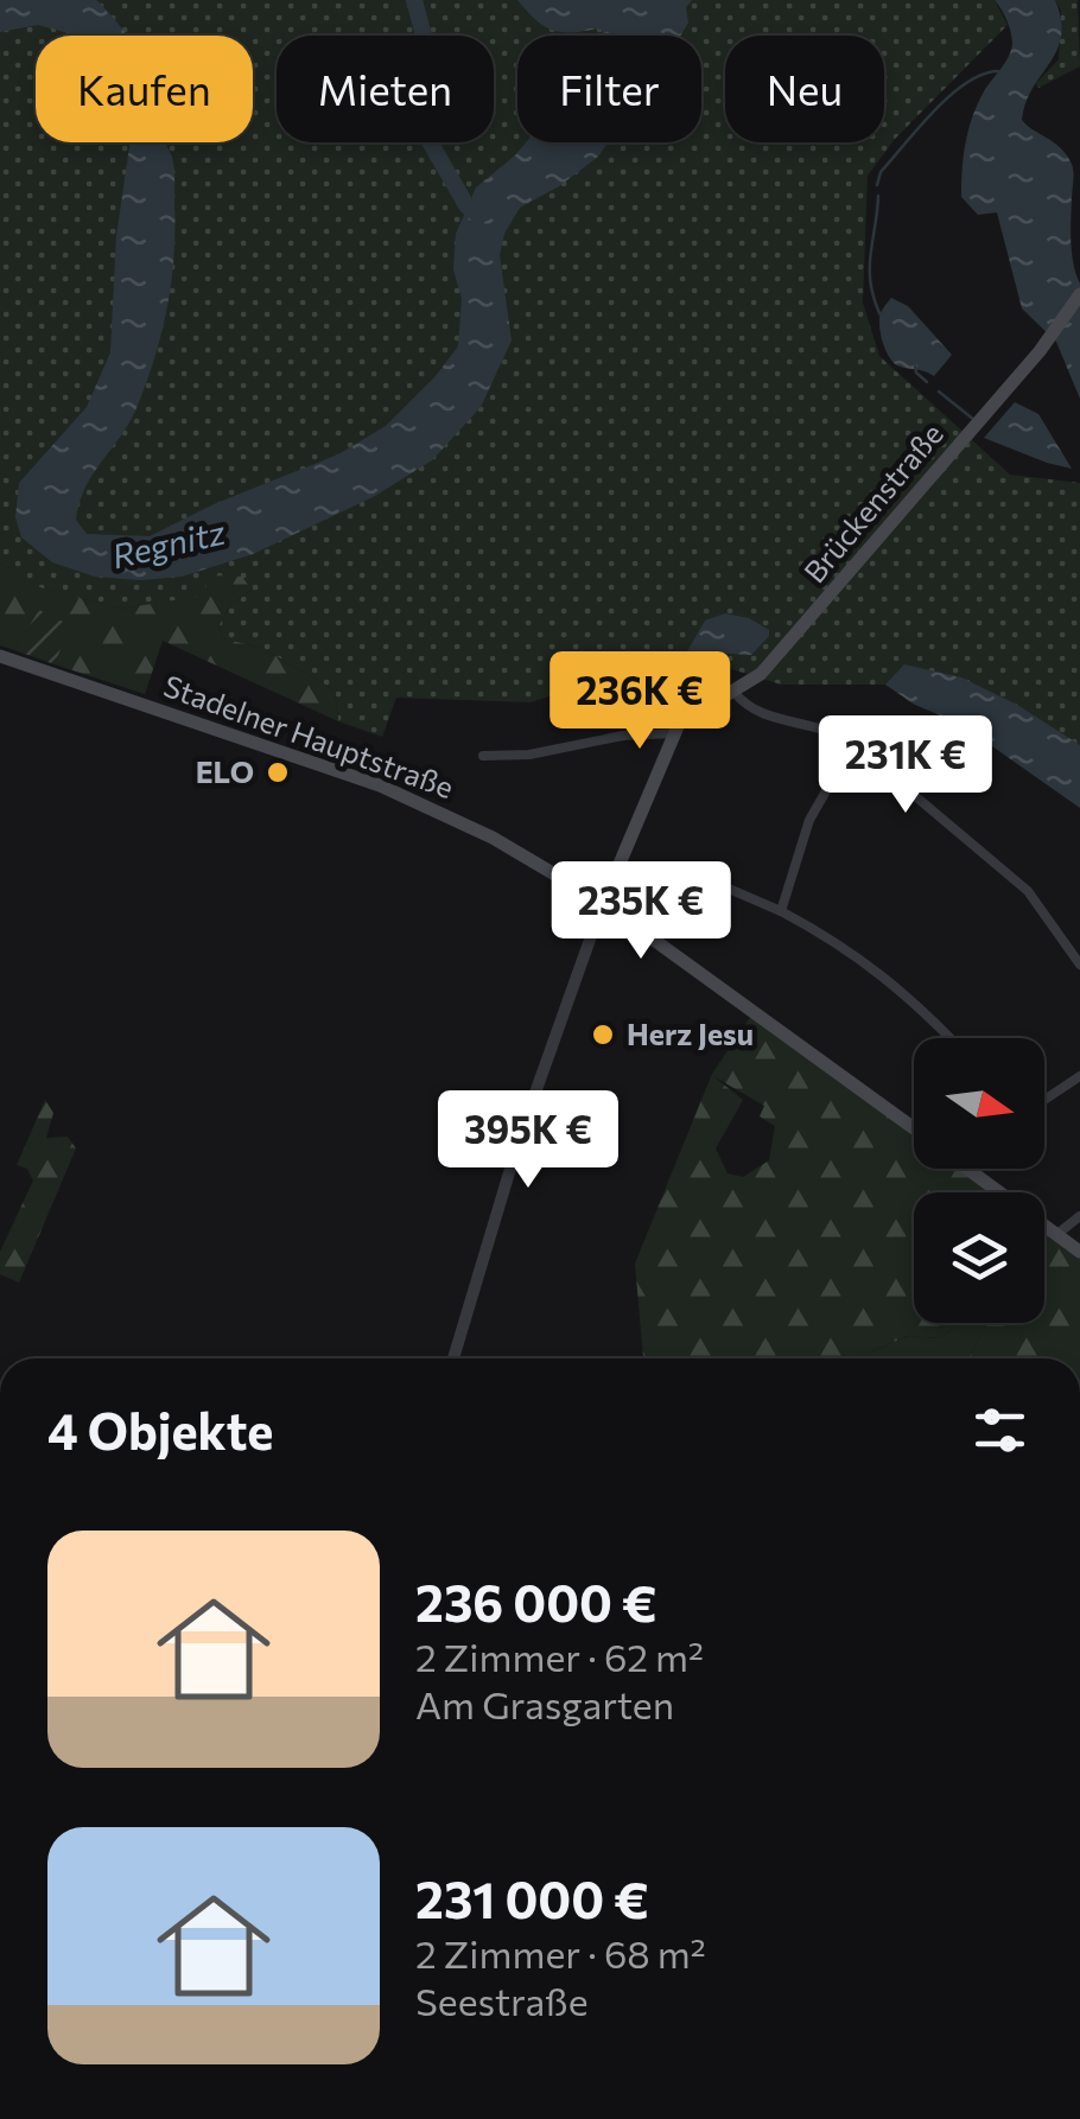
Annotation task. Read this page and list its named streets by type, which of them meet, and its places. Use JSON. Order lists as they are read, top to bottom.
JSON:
{
  "streets": {
    "main road": ["Brückenstraße", "Stadelner Hauptstraße"]
  },
  "water": ["Regnitz"],
  "places": ["ELO", "Herz Jesu"],
  "north": "right",
  "page": {
    "chip": [
      "Kaufen",
      "Mieten",
      "Filter",
      "Neu"
    ],
    "price": [
      "236K €",
      "231K €",
      "235K €",
      "395K €"
    ],
    "heading": "4 Objekte",
    "list": [
      {
        "name": "236 000 €",
        "note": "2 Zimmer · 62 m² · Am Grasgarten"
      },
      {
        "name": "231 000 €",
        "note": "2 Zimmer · 68 m² · Seestraße"
      }
    ]
  }
}
